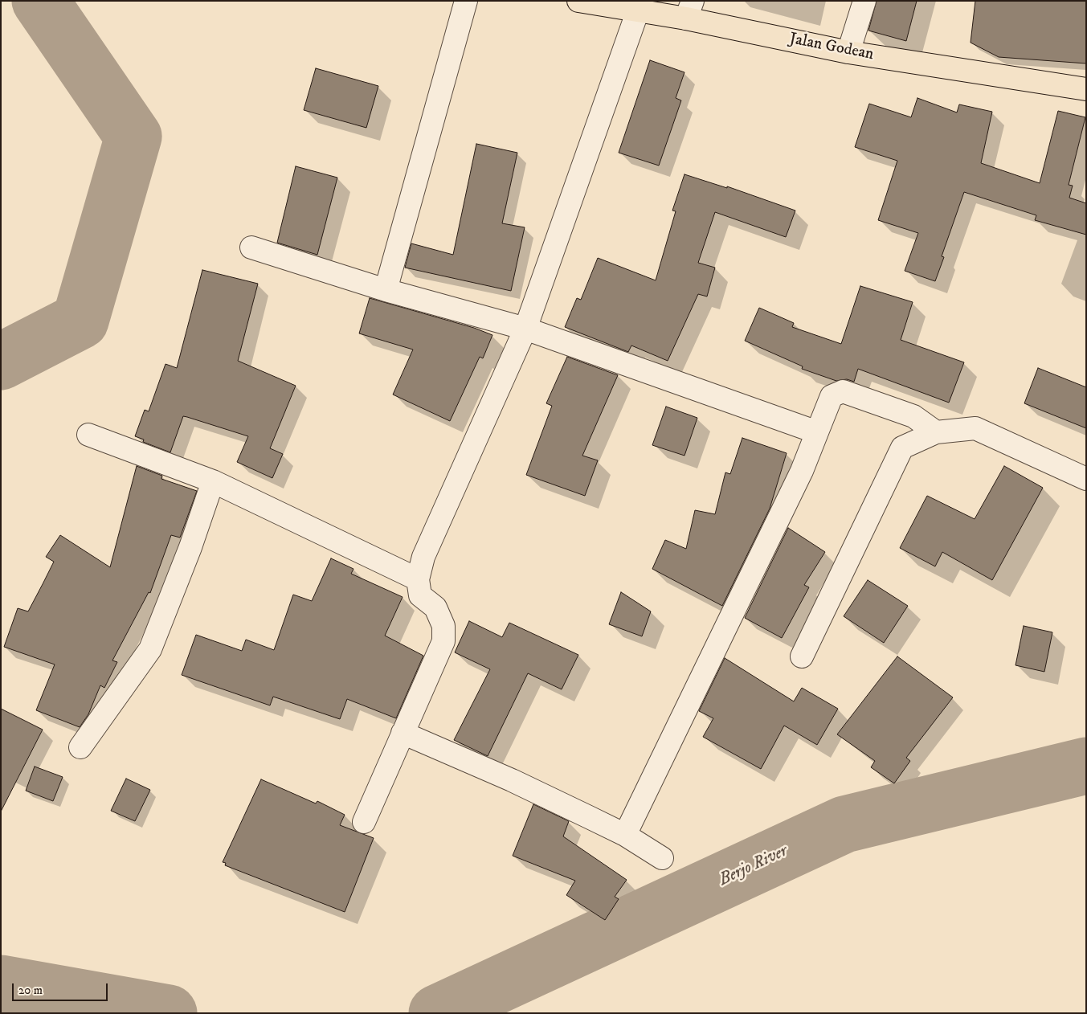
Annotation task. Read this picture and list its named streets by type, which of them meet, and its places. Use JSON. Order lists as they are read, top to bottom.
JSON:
{
  "streets": {
    "main road": ["Jalan Godean"]
  },
  "water": ["Berjo River"],
  "scale_bar": "20 m"
}
